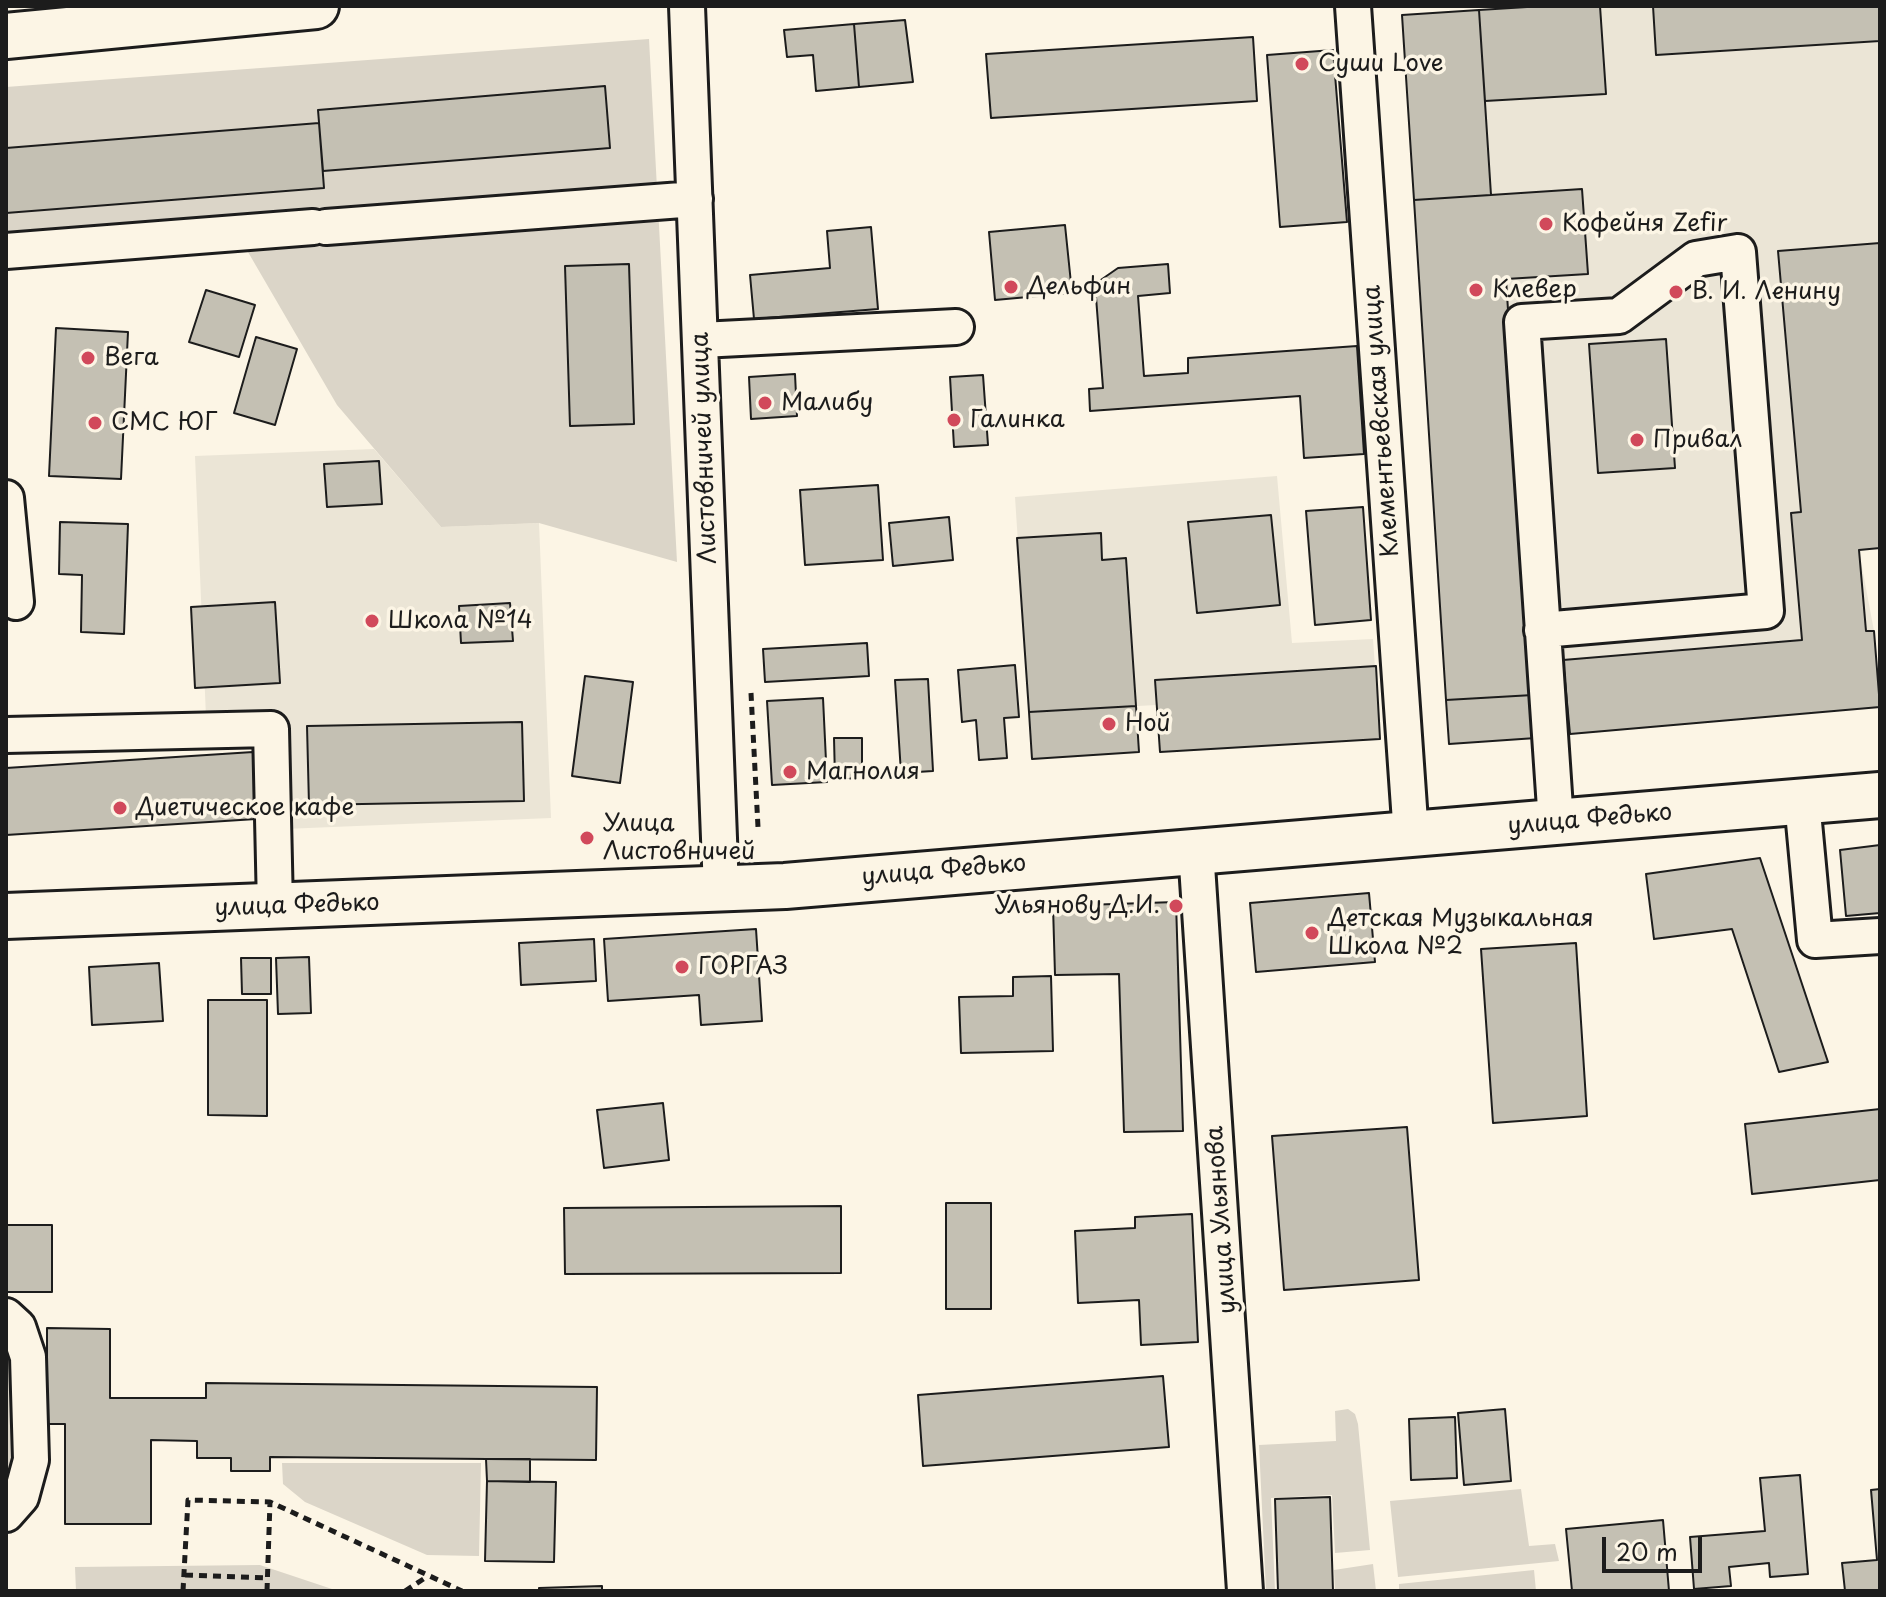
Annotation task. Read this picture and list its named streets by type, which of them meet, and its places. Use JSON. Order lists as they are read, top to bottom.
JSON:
{
  "streets": {
    "main road": ["улица Федько"],
    "street": ["Клементьевская улица", "Листовничей улица", "улица Ульянова"]
  },
  "crossings": [
    ["Клементьевская улица", "улица Федько"],
    ["Листовничей улица", "улица Федько"],
    ["улица Федько", "улица Ульянова"]
  ],
  "places": [
    "Суши Love",
    "Кофейня Zefir",
    "Дельфин",
    "Клевер",
    "В. И. Ленину",
    "Вега",
    "Малибу",
    "Галинка",
    "СМС ЮГ",
    "Привал",
    "Школа №14",
    "Ной",
    "Магнолия",
    "Диетическое кафе",
    "Улица Листовничей",
    "Ульянову Д.И.",
    "Детская Музыкальная Школа №2",
    "ГОРГАЗ"
  ],
  "scale_bar": "20 m"
}
